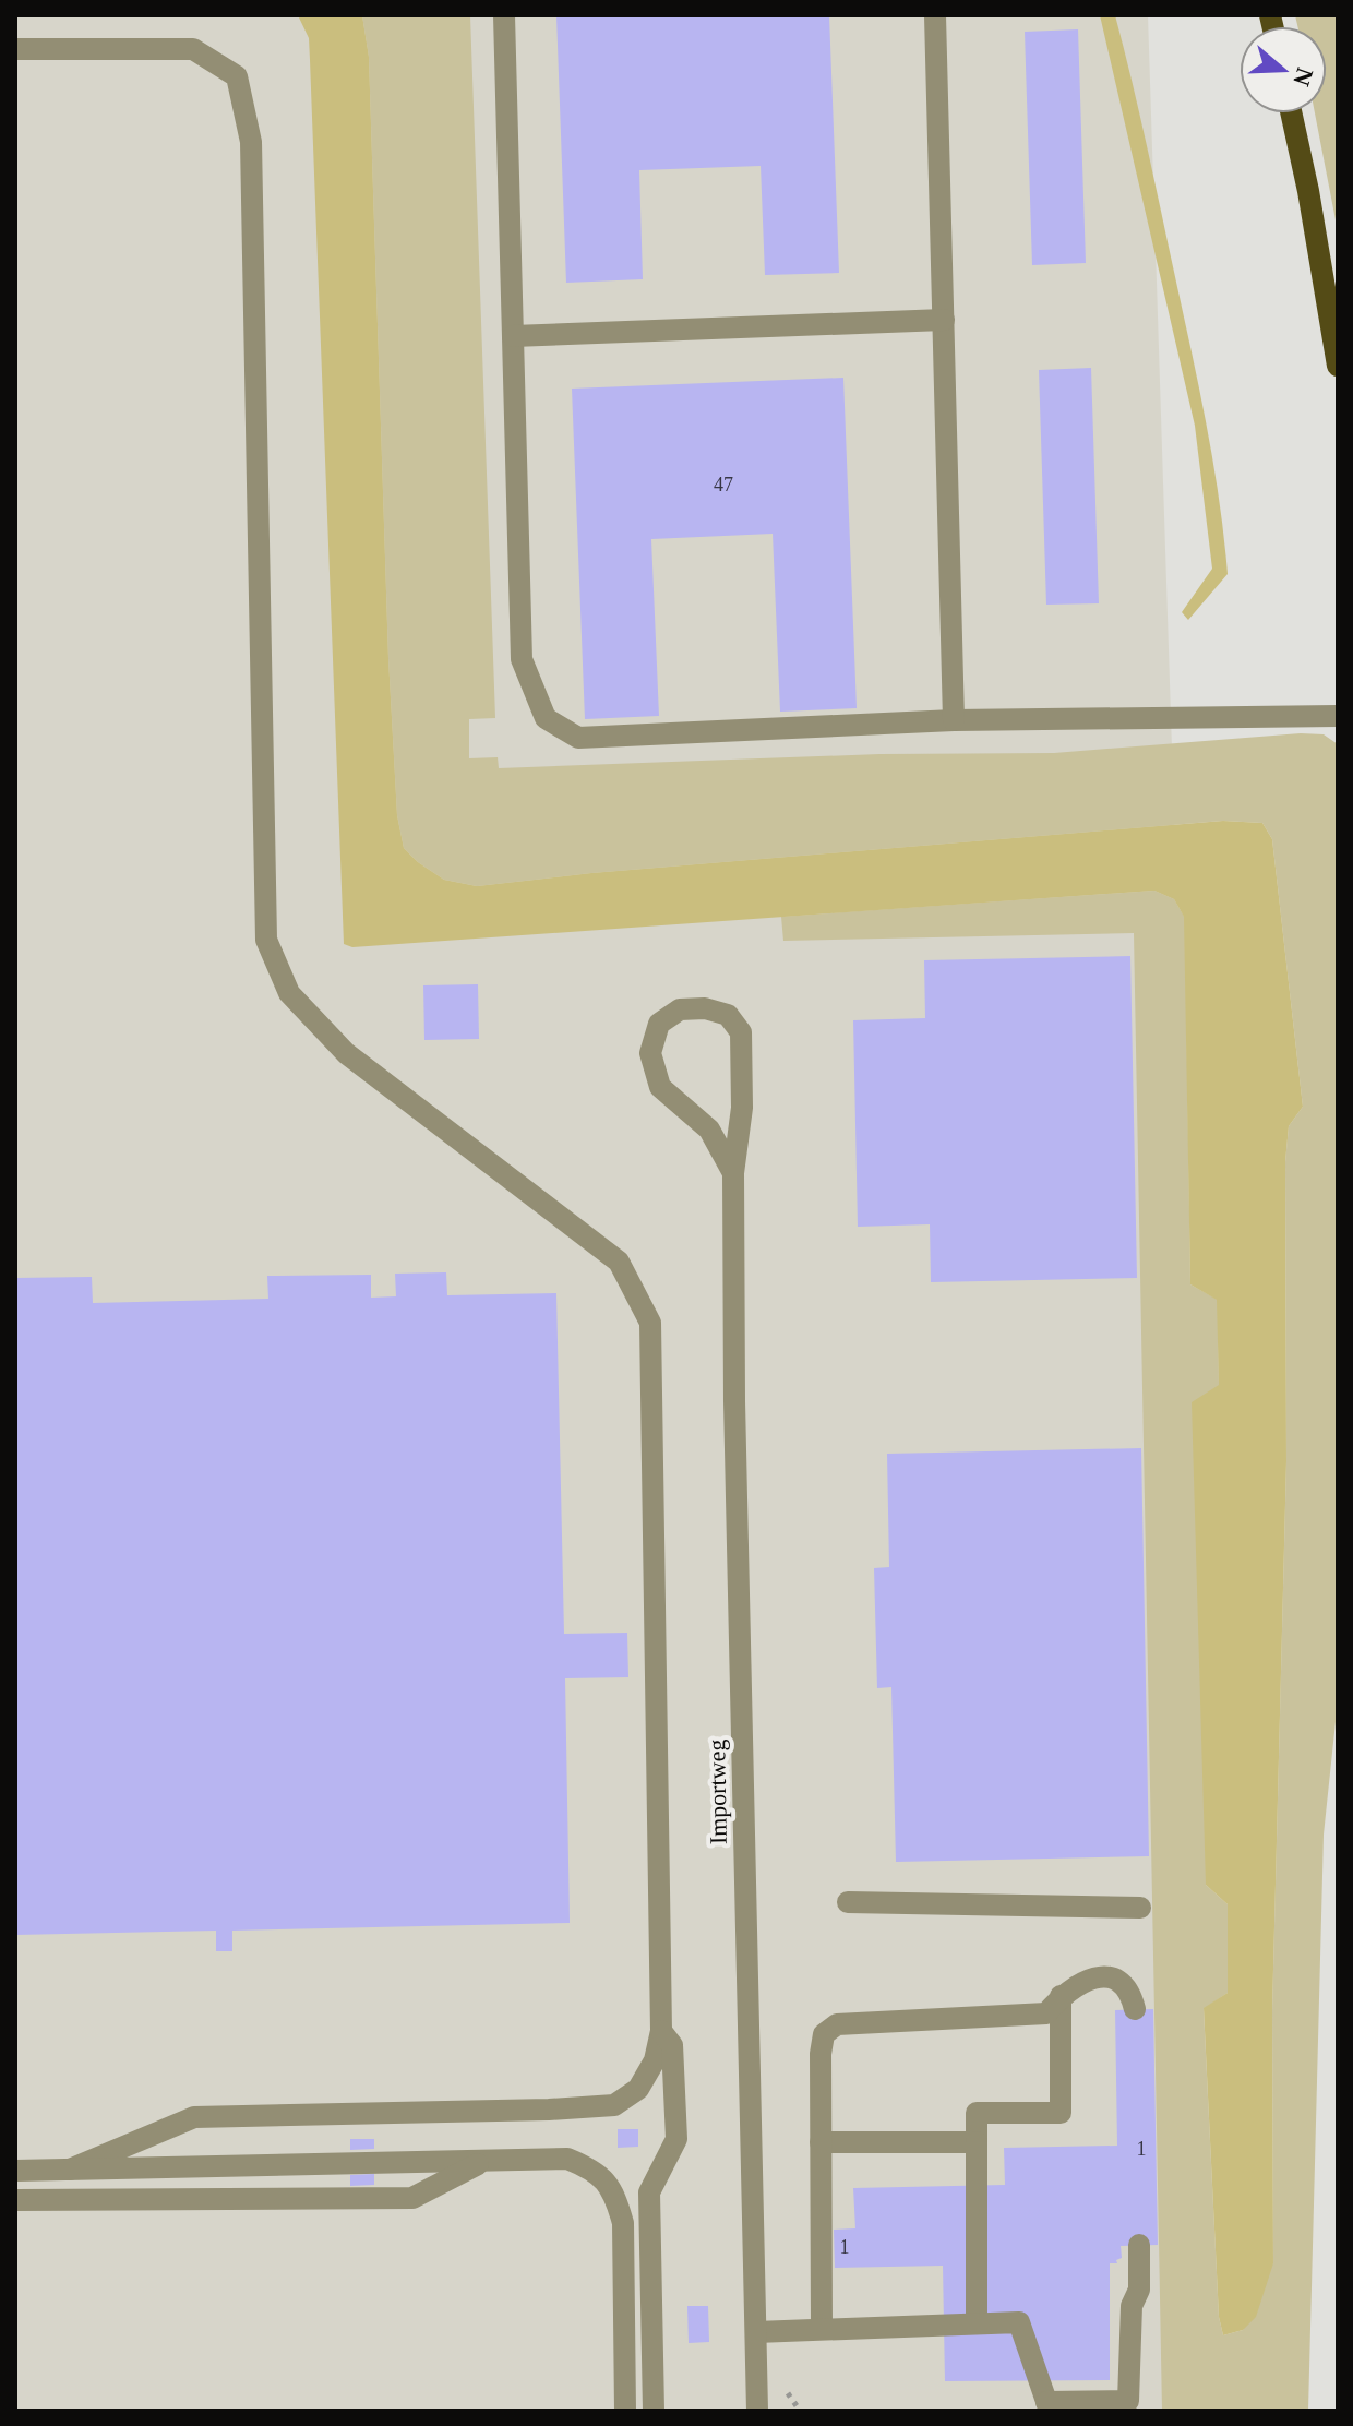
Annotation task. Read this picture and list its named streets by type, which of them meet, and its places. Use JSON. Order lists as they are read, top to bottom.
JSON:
{
  "streets": {
    "street": ["Importweg"]
  },
  "house_numbers": ["47", "1", "1"],
  "north": "right"
}
